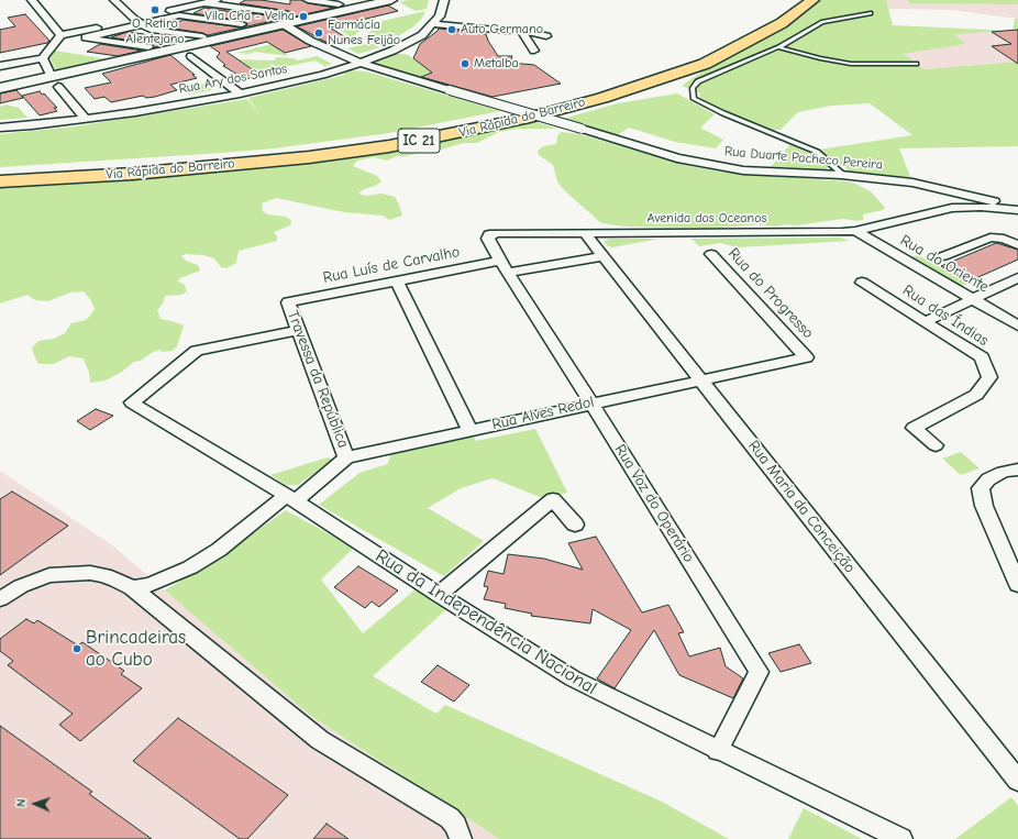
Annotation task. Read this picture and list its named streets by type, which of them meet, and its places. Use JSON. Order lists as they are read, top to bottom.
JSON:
{
  "streets": {
    "highway": ["Via Rápida do Barreiro", "IC 21"],
    "street": [
      "Rua Ary dos Santos",
      "Rua Duarte Pacheco Pereira",
      "Avenida dos Oceanos",
      "Rua do Oriente",
      "Rua Luís de Carvalho",
      "Rua do Progresso",
      "Rua das Índias",
      "Travessa da República",
      "Rua Alves Redol",
      "Rua Voz do Operário",
      "Rua Maria da Conceição",
      "Rua da Independência Nacional"
    ]
  },
  "crossings": [
    ["Rua Ary dos Santos", "Rua Duarte Pacheco Pereira"],
    ["Rua Duarte Pacheco Pereira", "Avenida dos Oceanos"],
    ["Avenida dos Oceanos", "Rua do Oriente"],
    ["Avenida dos Oceanos", "Rua Luís de Carvalho"],
    ["Avenida dos Oceanos", "Rua Voz do Operário"],
    ["Avenida dos Oceanos", "Rua Maria da Conceição"],
    ["Rua Luís de Carvalho", "Travessa da República"],
    ["Rua Luís de Carvalho", "Rua Voz do Operário"],
    ["Rua Luís de Carvalho", "Rua Maria da Conceição"],
    ["Rua do Progresso", "Rua Alves Redol"],
    ["Travessa da República", "Rua Alves Redol"],
    ["Travessa da República", "Rua da Independência Nacional"],
    ["Rua Alves Redol", "Rua Voz do Operário"],
    ["Rua Alves Redol", "Rua Maria da Conceição"],
    ["Rua Alves Redol", "Rua da Independência Nacional"],
    ["Rua Voz do Operário", "Rua da Independência Nacional"]
  ],
  "places": [
    "O Retiro Alentejano",
    "Vila Chã - Velha",
    "Auto Germano",
    "Farmácia Nunes Feijão",
    "Metalba",
    "Brincadeiras ao Cubo"
  ],
  "north": "left"
}
